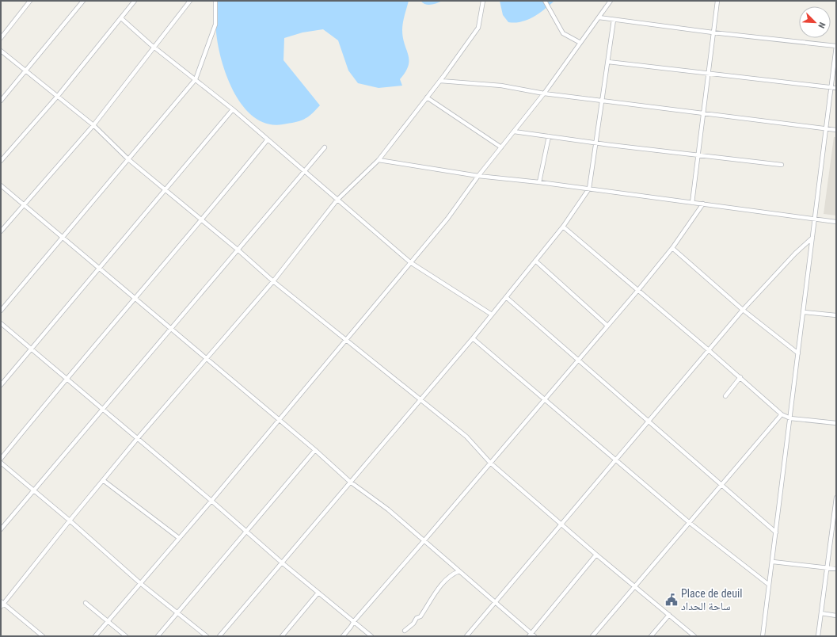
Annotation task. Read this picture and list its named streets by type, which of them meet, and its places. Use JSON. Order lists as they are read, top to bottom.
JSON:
{
  "places": {
    "public building": ["Place de deuil ساحة الحداد"]
  },
  "north": "bottom right"
}
